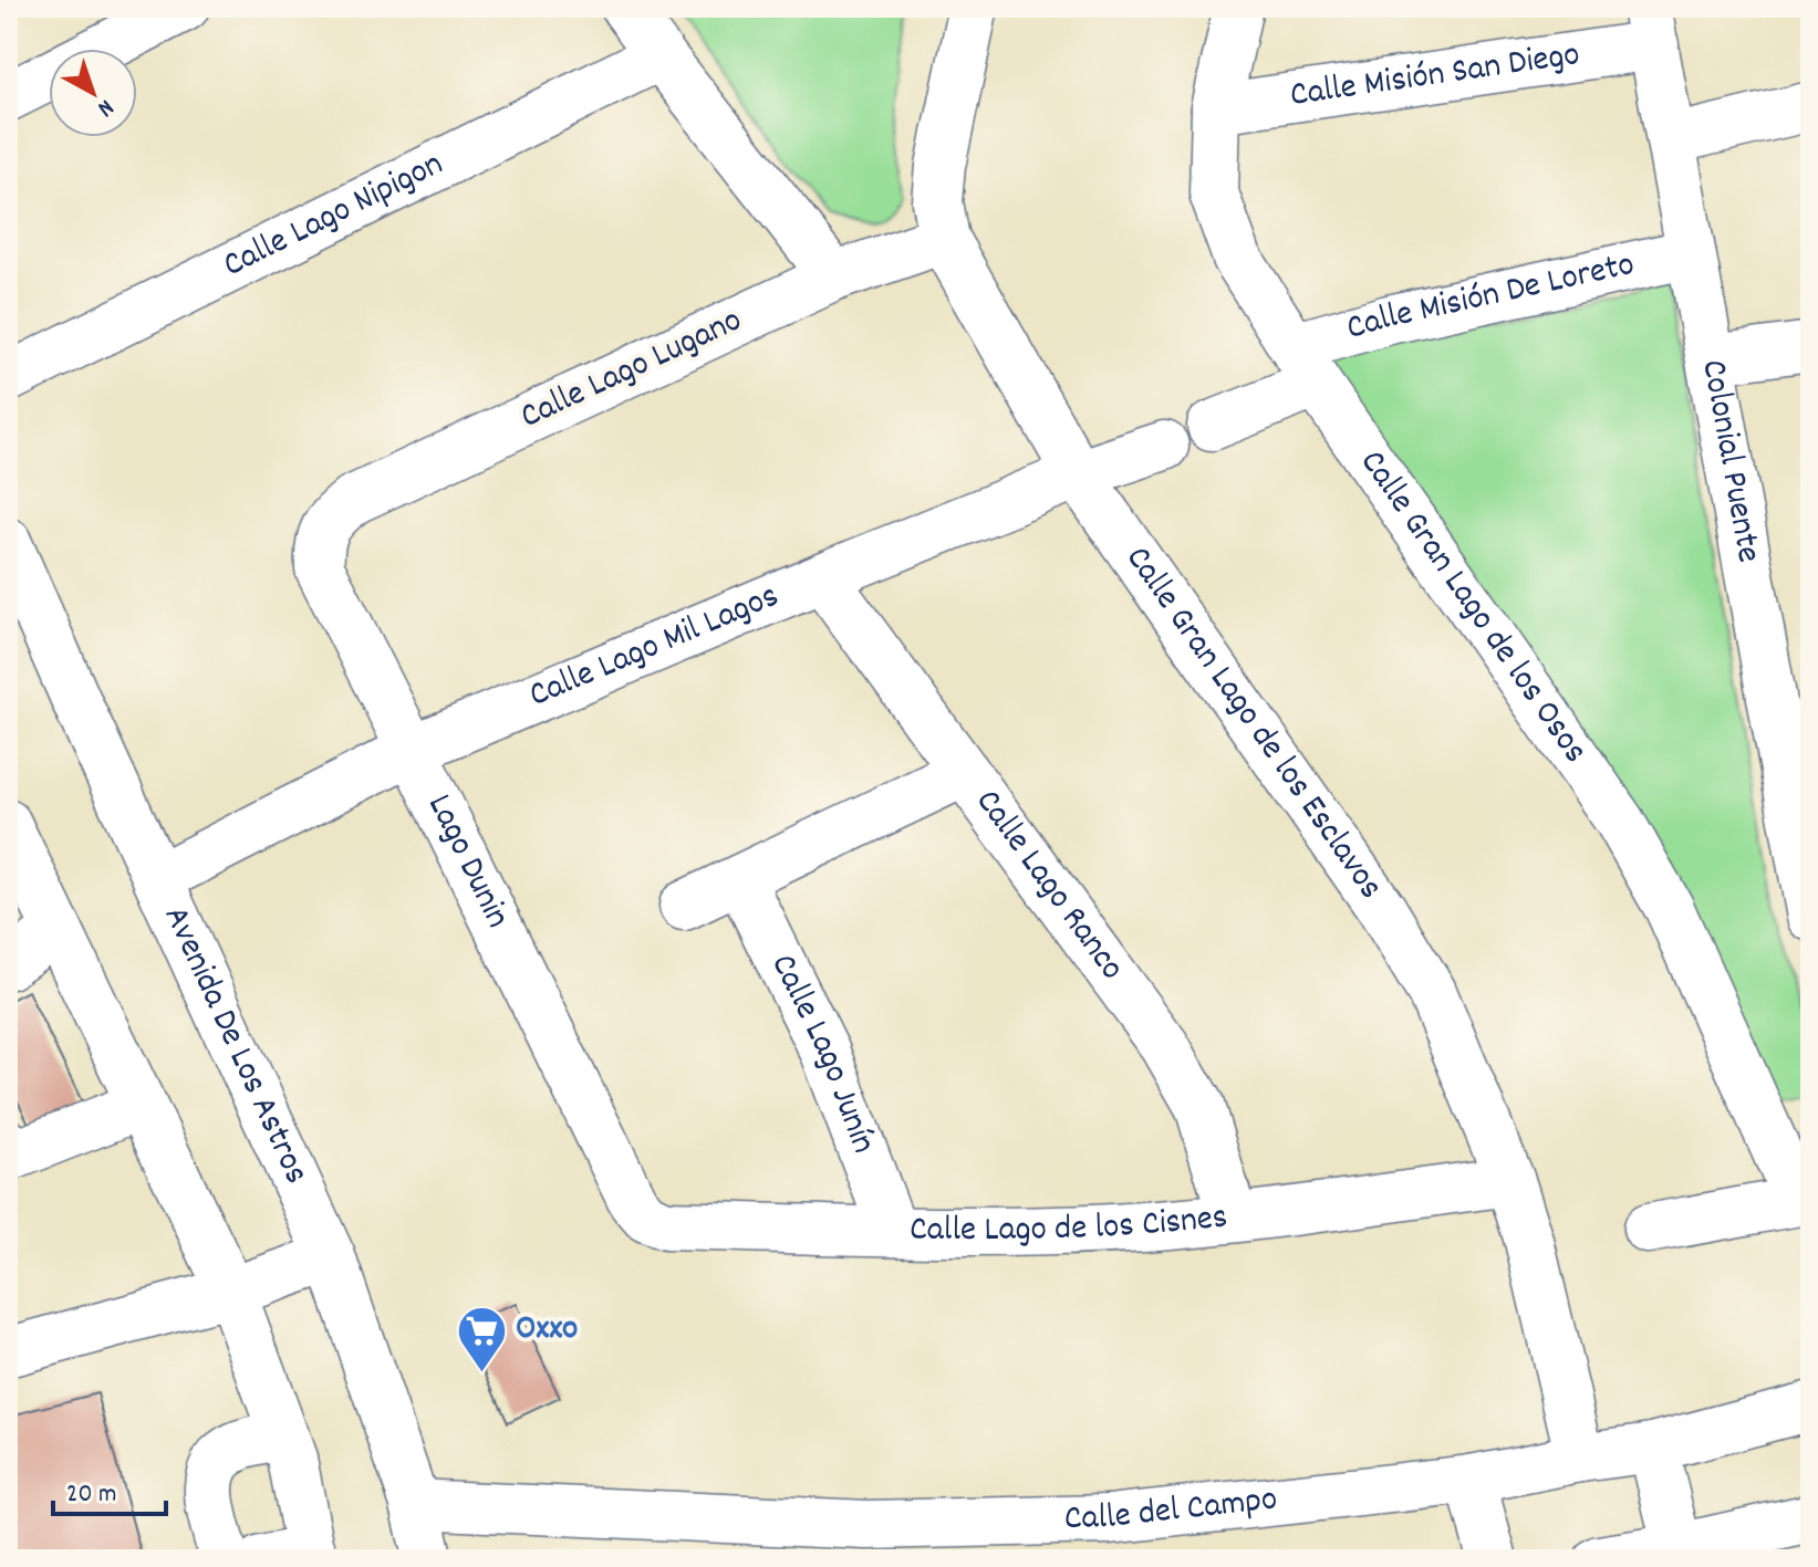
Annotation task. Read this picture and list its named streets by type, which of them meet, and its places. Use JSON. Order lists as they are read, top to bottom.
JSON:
{
  "streets": {
    "street": [
      "Calle Misión San Diego",
      "Calle Lago Nipigon",
      "Calle Misión De Loreto",
      "Calle Lago Lugano",
      "Colonial Puente",
      "Calle Gran Lago de los Osos",
      "Calle Lago Mil Lagos",
      "Calle Gran Lago de los Esclavos",
      "Lago Dunin",
      "Calle Lago Ranco",
      "Avenida De Los Astros",
      "Calle Lago Junín",
      "Calle Lago de los Cisnes",
      "Calle del Campo"
    ]
  },
  "crossings": [
    ["Calle Misión San Diego", "Colonial Puente"],
    ["Calle Misión San Diego", "Calle Gran Lago de los Osos"],
    ["Calle Misión De Loreto", "Colonial Puente"],
    ["Calle Misión De Loreto", "Calle Gran Lago de los Osos"],
    ["Calle Lago Lugano", "Calle Gran Lago de los Esclavos"],
    ["Calle Lago Lugano", "Lago Dunin"],
    ["Calle Lago Mil Lagos", "Calle Gran Lago de los Esclavos"],
    ["Calle Lago Mil Lagos", "Lago Dunin"],
    ["Calle Lago Mil Lagos", "Calle Lago Ranco"],
    ["Calle Lago Mil Lagos", "Avenida De Los Astros"],
    ["Calle Gran Lago de los Esclavos", "Calle Lago de los Cisnes"],
    ["Calle Gran Lago de los Esclavos", "Calle del Campo"],
    ["Lago Dunin", "Calle Lago de los Cisnes"],
    ["Calle Lago Ranco", "Calle Lago de los Cisnes"],
    ["Avenida De Los Astros", "Calle del Campo"],
    ["Calle Lago Junín", "Calle Lago de los Cisnes"]
  ],
  "places": {
    "supermarket": ["Oxxo"]
  },
  "scale_bar": "20 m",
  "north": "bottom right"
}
